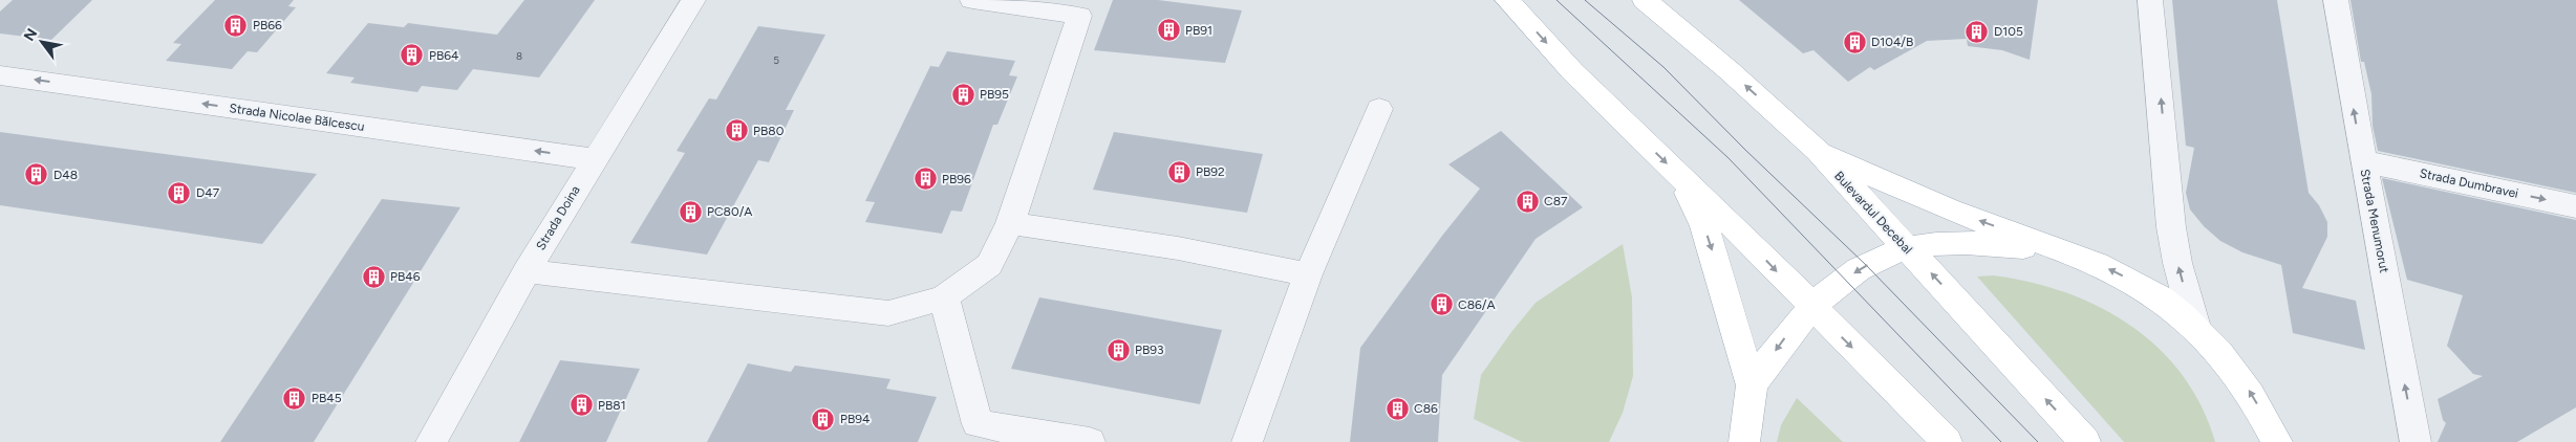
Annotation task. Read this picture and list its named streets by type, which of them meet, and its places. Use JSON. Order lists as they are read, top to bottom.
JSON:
{
  "streets": {
    "main road": ["Bulevardul Decebal"],
    "street": [
      "Strada Nicolae Bălcescu",
      "Strada Dumbravei",
      "Strada Doina",
      "Strada Menumorut"
    ]
  },
  "crossings": [
    ["Strada Nicolae Bălcescu", "Strada Doina"],
    ["Strada Dumbravei", "Strada Menumorut"]
  ],
  "one_way": ["Strada Nicolae Bălcescu", "Strada Dumbravei"],
  "places": {
    "building": [
      "PB66",
      "PB91",
      "D105",
      "D104/B",
      "PB64",
      "PB95",
      "PB80",
      "PB92",
      "D48",
      "PB96",
      "D47",
      "C87",
      "PC80/A",
      "PB46",
      "C86/A",
      "PB93",
      "PB45",
      "PB81",
      "C86",
      "PB94"
    ]
  },
  "house_numbers": ["8", "5"],
  "north": "top left"
}
